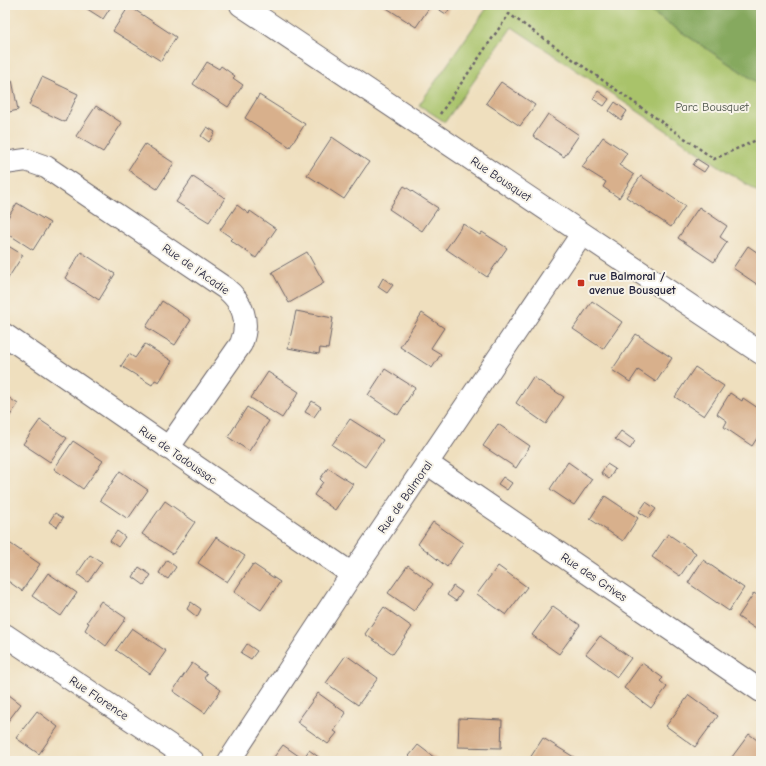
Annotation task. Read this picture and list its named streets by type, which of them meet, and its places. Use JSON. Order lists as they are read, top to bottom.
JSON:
{
  "streets": {
    "street": [
      "Rue Bousquet",
      "Rue de l'Acadie",
      "Rue de Tadoussac",
      "Rue de Balmoral",
      "Rue des Grives",
      "Rue Florence"
    ]
  },
  "crossings": [
    ["Rue Bousquet", "Rue de Balmoral"],
    ["Rue de l'Acadie", "Rue de Tadoussac"],
    ["Rue de Tadoussac", "Rue de Balmoral"],
    ["Rue de Balmoral", "Rue des Grives"]
  ],
  "parks": ["Parc Bousquet"],
  "places": {
    "transit": ["rue Balmoral / avenue Bousquet"]
  }
}
